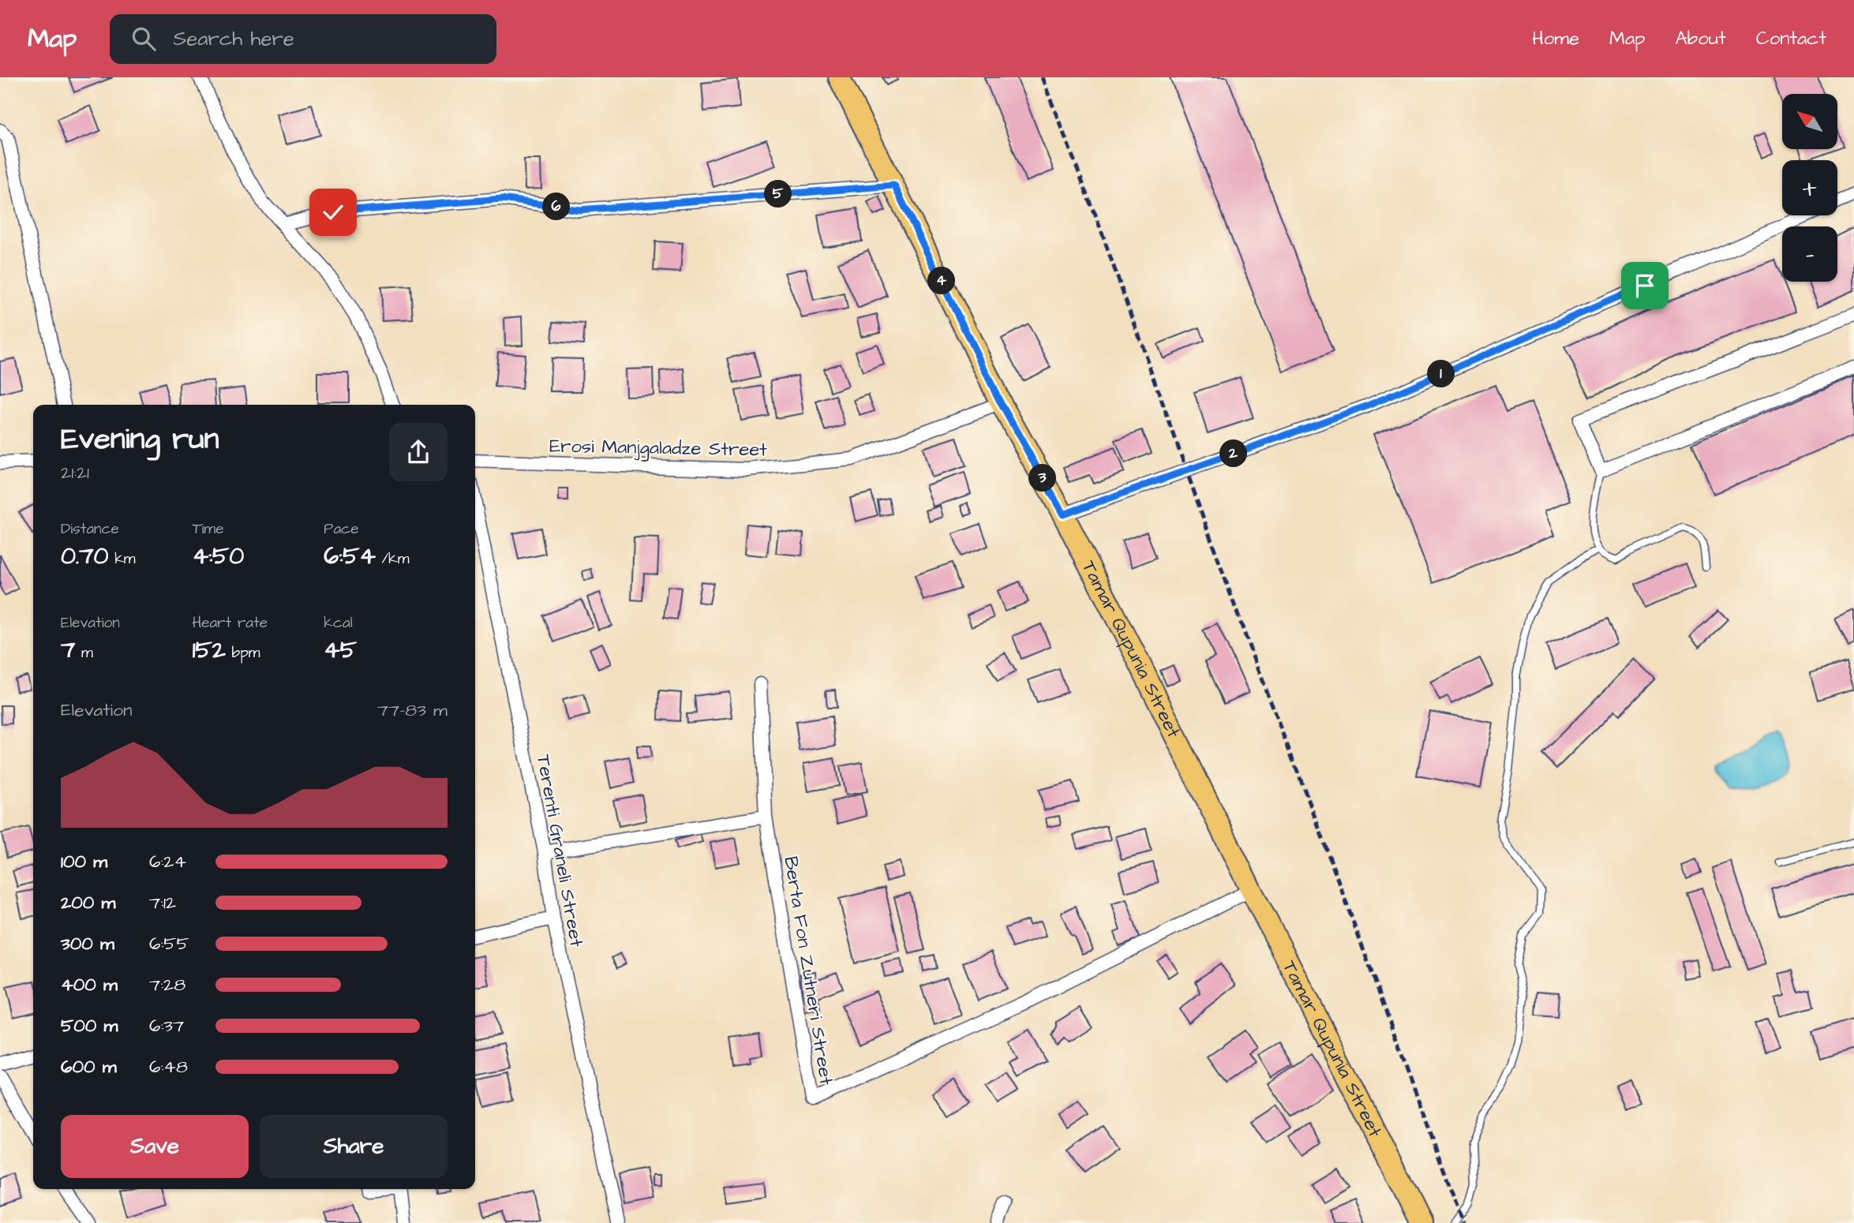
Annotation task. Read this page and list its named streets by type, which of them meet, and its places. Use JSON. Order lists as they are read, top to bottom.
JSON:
{
  "streets": {
    "main road": ["Tamar Qupunia Street"],
    "street": ["Erosi Manjgaladze Street", "Terenti Graneli Street", "Berta Fon Zutneri Street"]
  },
  "crossings": [
    ["Erosi Manjgaladze Street", "Tamar Qupunia Street"],
    ["Tamar Qupunia Street", "Berta Fon Zutneri Street"]
  ],
  "north": "top left",
  "page": {
    "header": "Map",
    "search": "Search here",
    "nav": [
      "Home",
      "Map",
      "About",
      "Contact"
    ],
    "map_buttons": ["+", "−"],
    "pins": [
      "5",
      "6",
      "4",
      "1",
      "2",
      "3"
    ],
    "heading": ["Evening run", "21:21"],
    "stats": [
      ["Distance", "0.70 km"],
      ["Time", "4:50"],
      ["Pace", "6:54 /km"],
      ["Elevation", "7 m"],
      ["Heart rate", "152 bpm"],
      ["kcal", "45"]
    ],
    "chart": ["Elevation", "77–83 m"],
    "list": [
      {
        "name": "100 m",
        "note": "6:24"
      },
      {
        "name": "200 m",
        "note": "7:12"
      },
      {
        "name": "300 m",
        "note": "6:55"
      },
      {
        "name": "400 m",
        "note": "7:28"
      },
      {
        "name": "500 m",
        "note": "6:37"
      },
      {
        "name": "600 m",
        "note": "6:48"
      }
    ],
    "buttons": ["Save", "Share"]
  }
}
